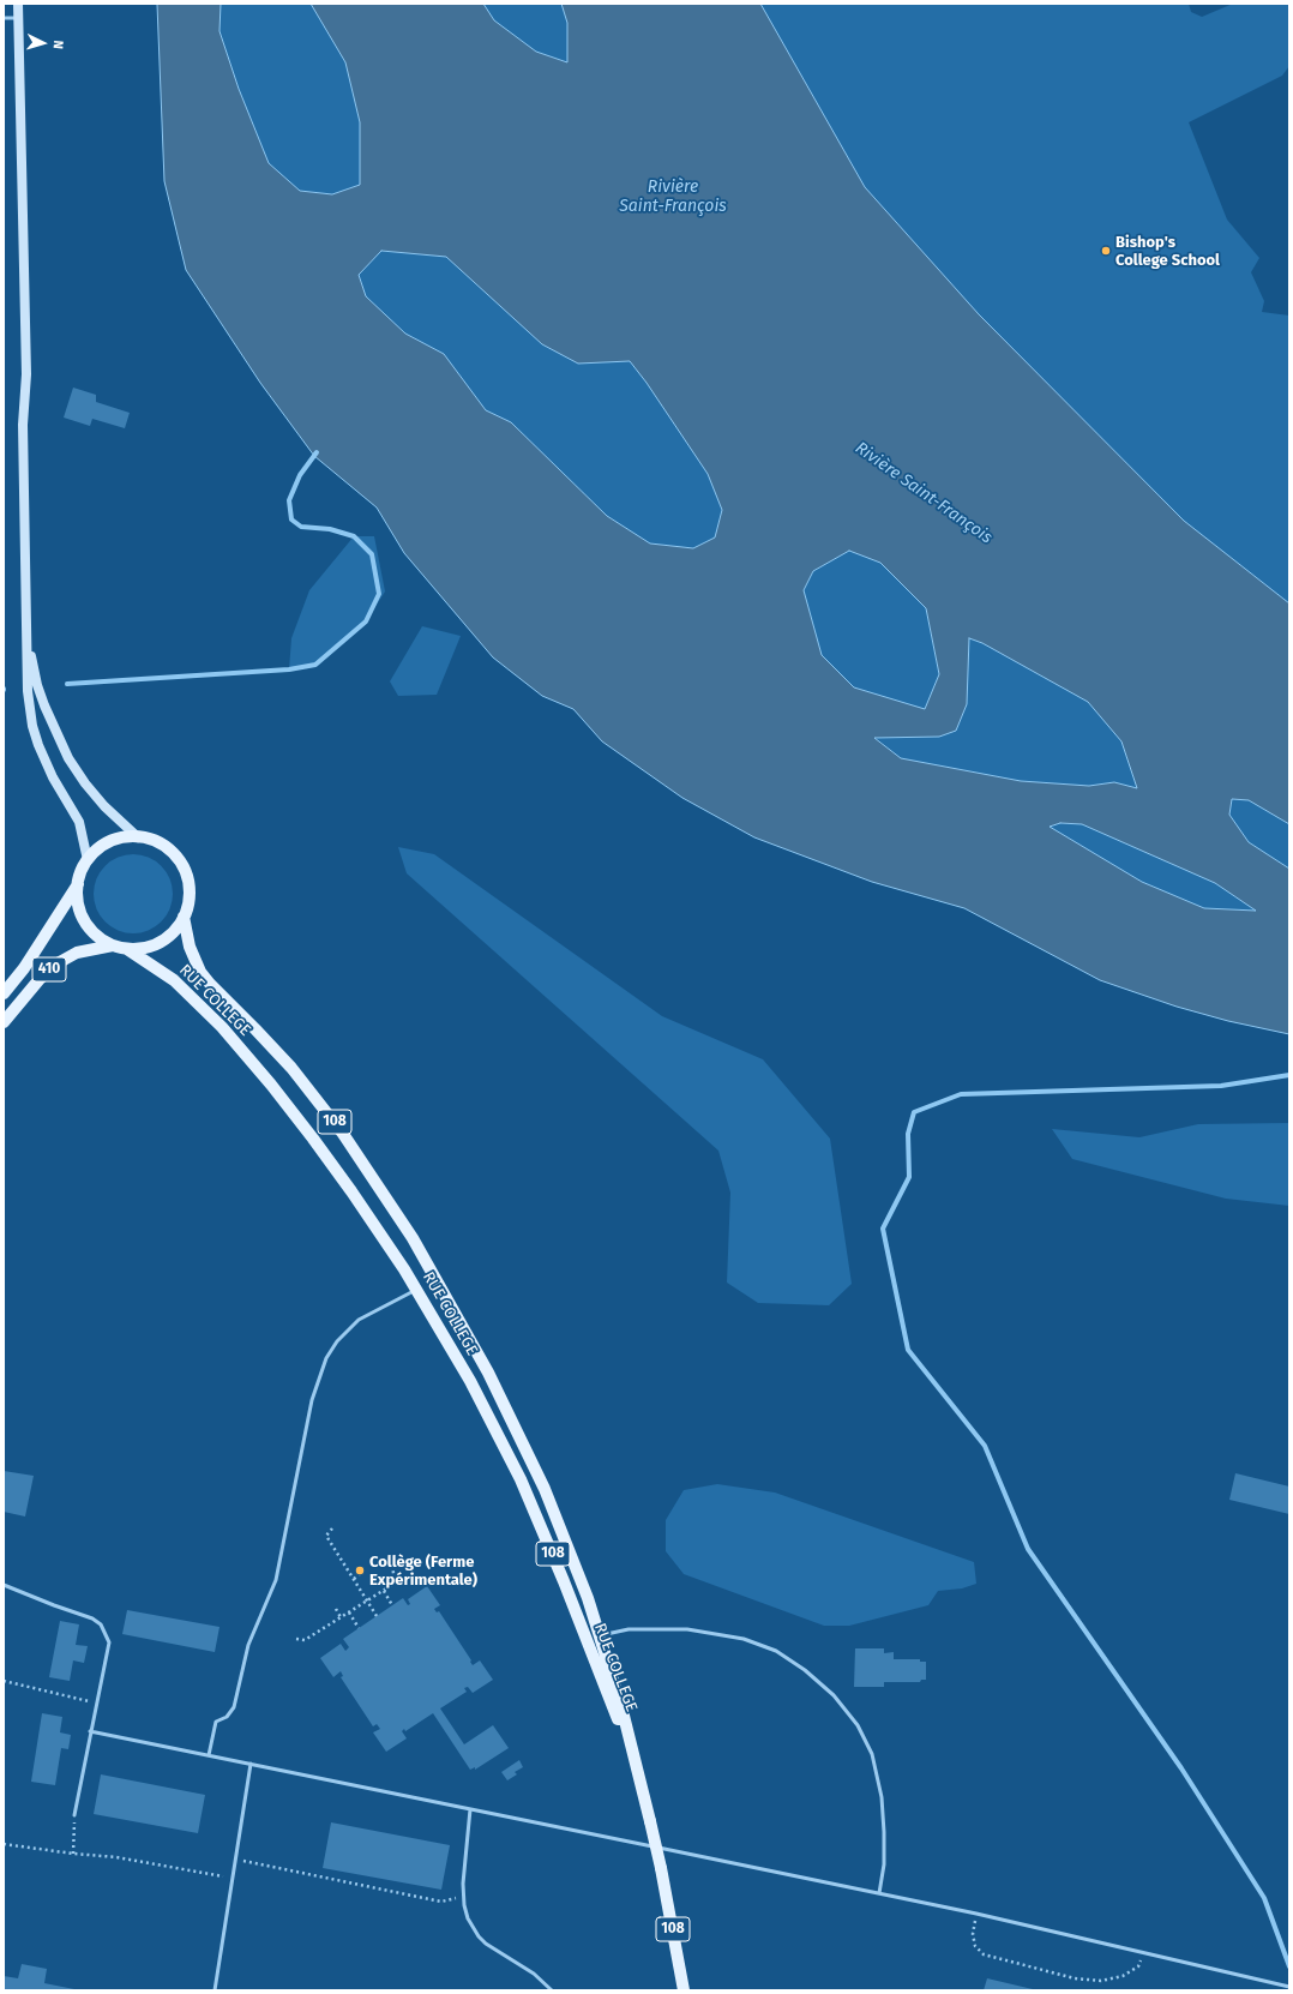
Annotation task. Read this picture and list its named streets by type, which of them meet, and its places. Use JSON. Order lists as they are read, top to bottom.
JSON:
{
  "streets": {
    "main road": ["410", "RUE COLLEGE", "108"]
  },
  "crossings": [
    ["410", "RUE COLLEGE"]
  ],
  "water": ["Rivière Saint-François"],
  "places": ["Bishop's College School", "Collège (Ferme Expérimentale)"],
  "north": "right"
}
